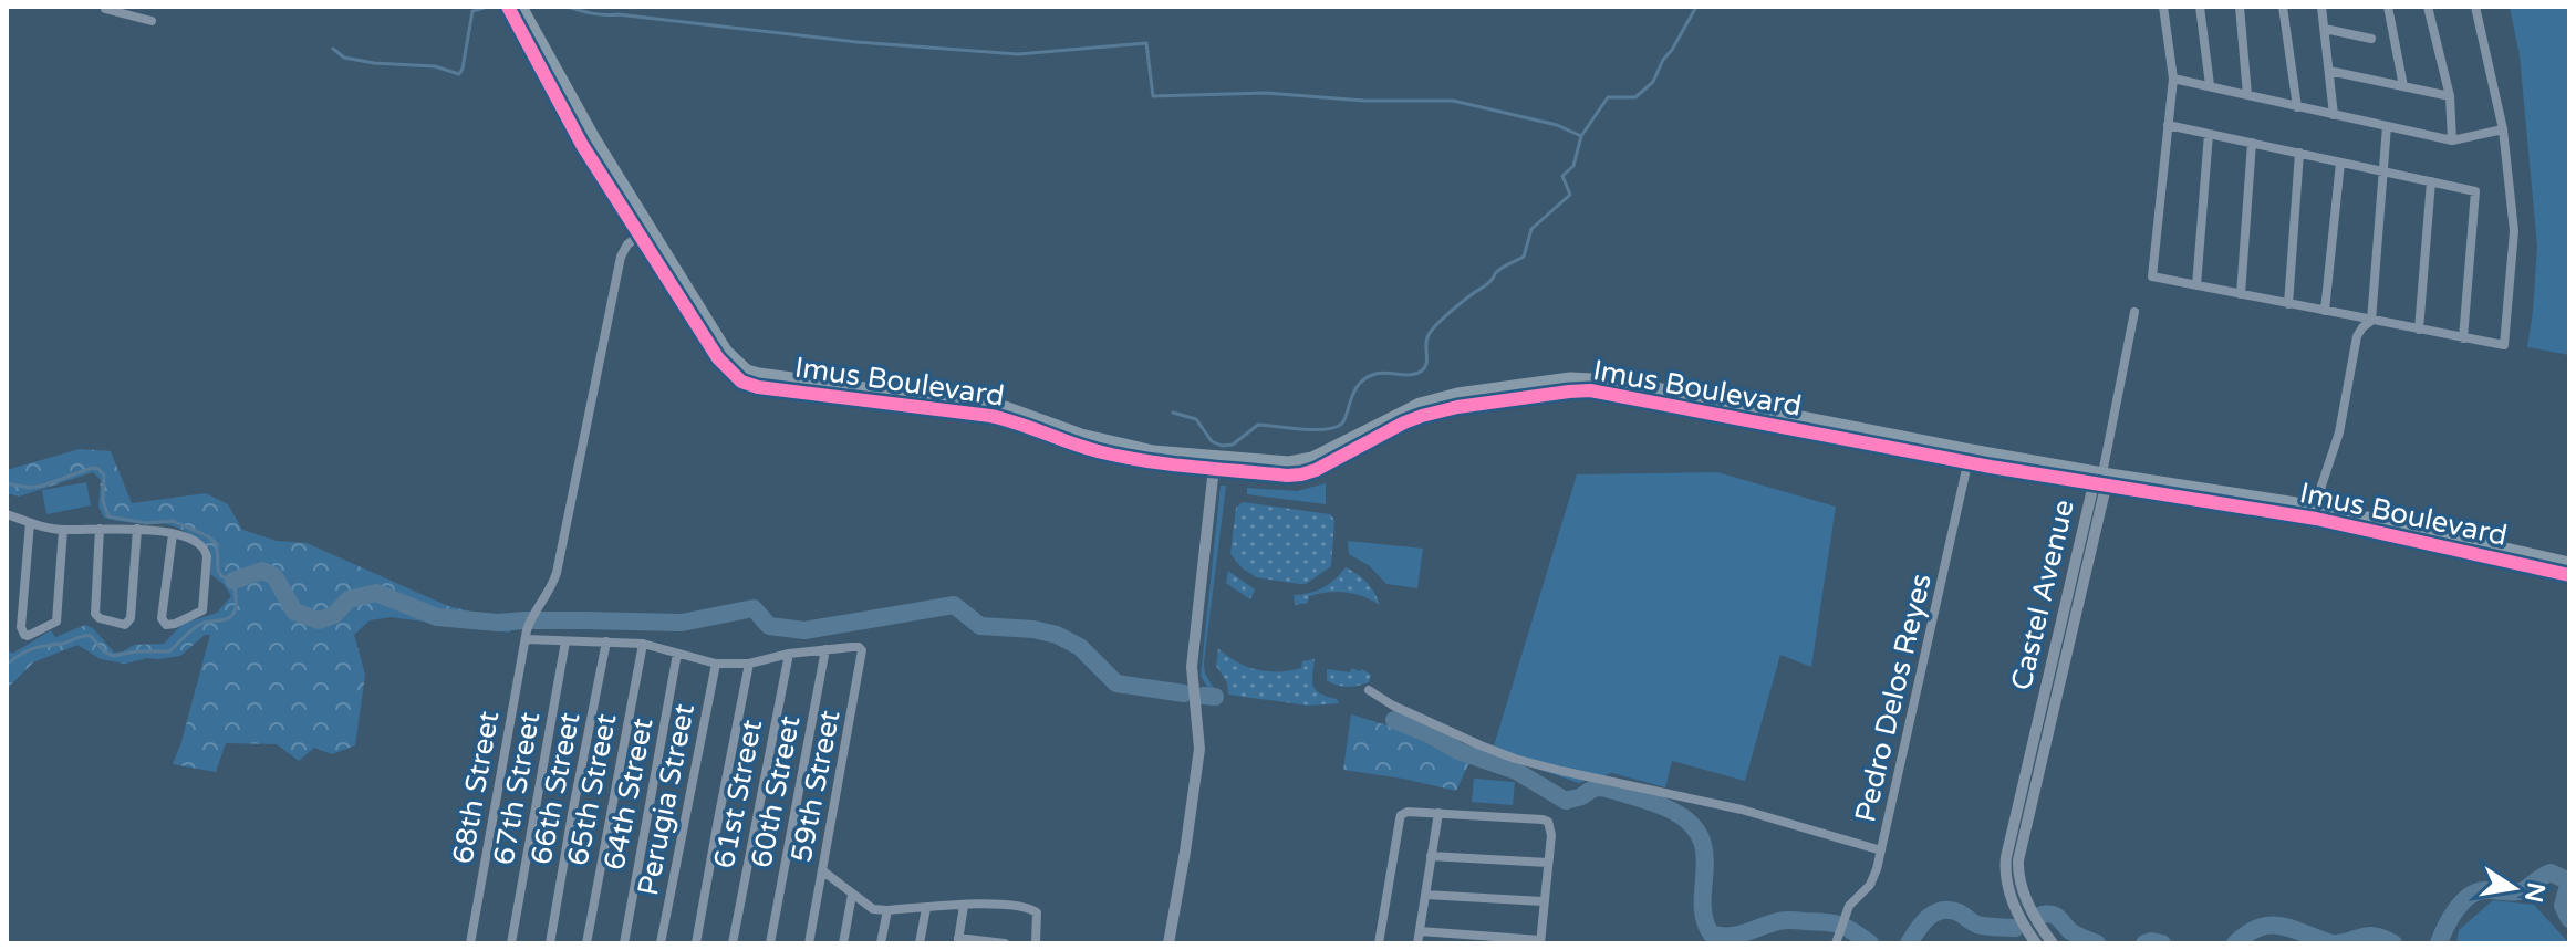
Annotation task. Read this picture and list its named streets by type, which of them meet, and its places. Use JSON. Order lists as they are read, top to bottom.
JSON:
{
  "streets": {
    "main road": ["Imus Boulevard"],
    "street": [
      "Castel Avenue",
      "Pedro Delos Reyes",
      "59th Street",
      "68th Street",
      "67th Street",
      "66th Street",
      "65th Street",
      "60th Street",
      "64th Street",
      "61st Street",
      "Perugia Street"
    ]
  },
  "crossings": [
    ["Imus Boulevard", "Castel Avenue"],
    ["Imus Boulevard", "Pedro Delos Reyes"],
    ["Imus Boulevard", "68th Street"],
    ["59th Street", "60th Street"]
  ],
  "north": "right"
}
